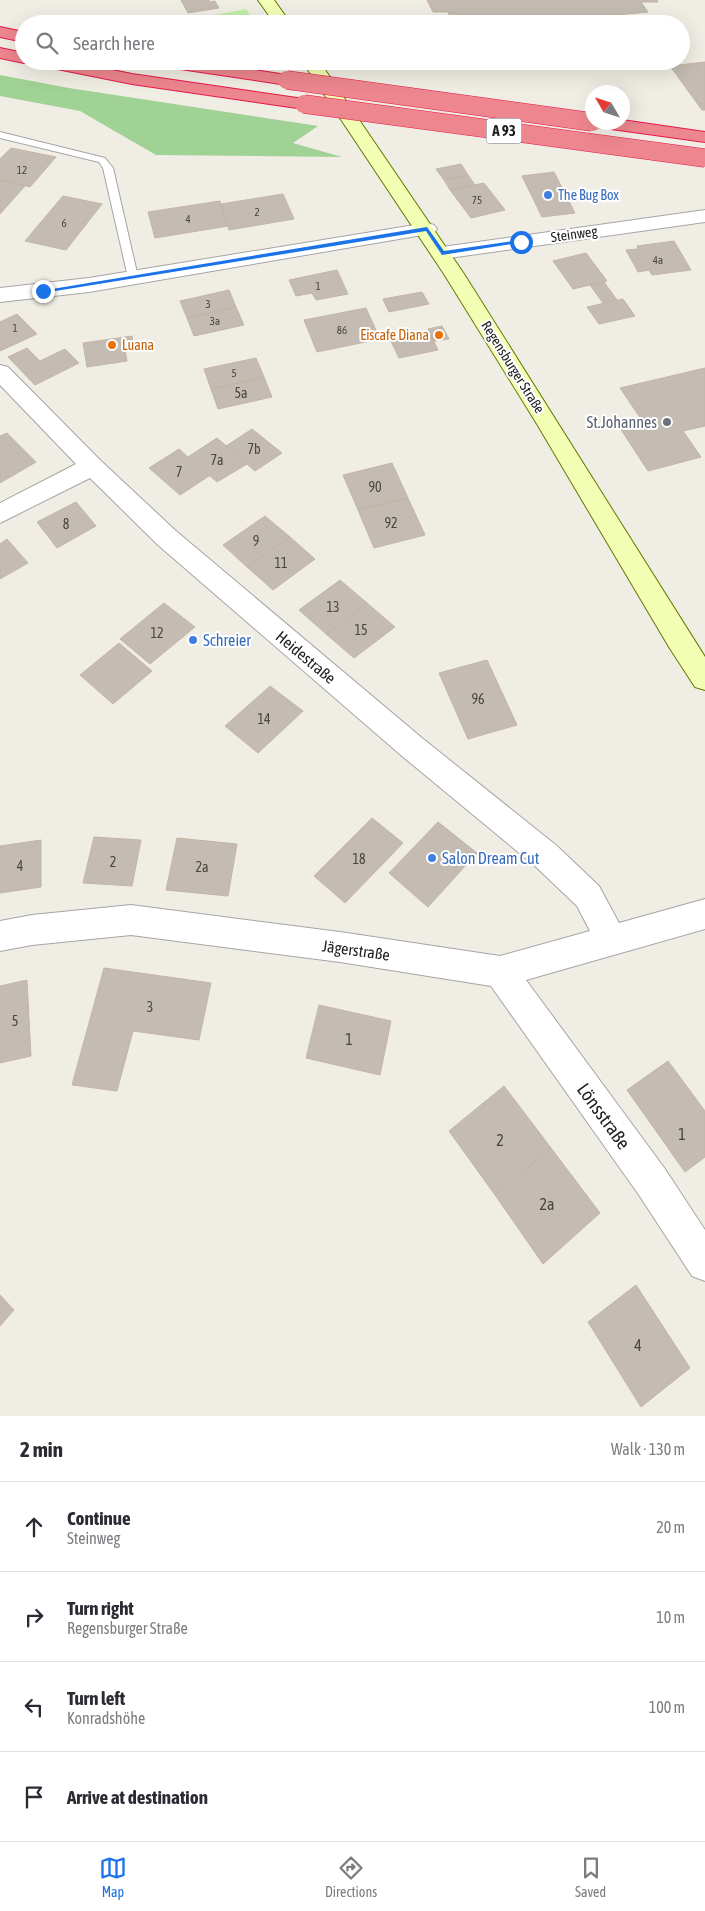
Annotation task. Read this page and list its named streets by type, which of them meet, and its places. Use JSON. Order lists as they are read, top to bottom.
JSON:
{
  "streets": {
    "highway": ["A 93"],
    "main road": ["Regensburger Straße"],
    "street": [
      "Steinweg",
      "Heidestraße",
      "Jägerstraße",
      "Lönsstraße"
    ]
  },
  "crossings": [
    ["Steinweg", "Regensburger Straße"],
    ["Heidestraße", "Jägerstraße"],
    ["Jägerstraße", "Lönsstraße"]
  ],
  "places": [
    "The Bug Box",
    "Eiscafe Diana",
    "Luana",
    "St.Johannes",
    "Schreier",
    "Salon Dream Cut"
  ],
  "house_numbers": [
    "12",
    "75",
    "2",
    "4",
    "6",
    "4a",
    "1",
    "3",
    "3a",
    "1",
    "86",
    "5",
    "5a",
    "7b",
    "7a",
    "7",
    "90",
    "92",
    "8",
    "9",
    "11",
    "13",
    "15",
    "12",
    "96",
    "14",
    "18",
    "2",
    "4",
    "2a",
    "3",
    "5",
    "1",
    "1",
    "2",
    "2a",
    "4"
  ],
  "north": "top left",
  "page": {
    "search": "Search here",
    "heading": ["2 min", "Walk · 130 m"],
    "list": [
      ["Continue", "Steinweg", "20 m"],
      ["Turn right", "Regensburger Straße", "10 m"],
      ["Turn left", "Konradshöhe", "100 m"],
      "Arrive at destination"
    ],
    "nav": ["Map", "Directions", "Saved"]
  }
}
